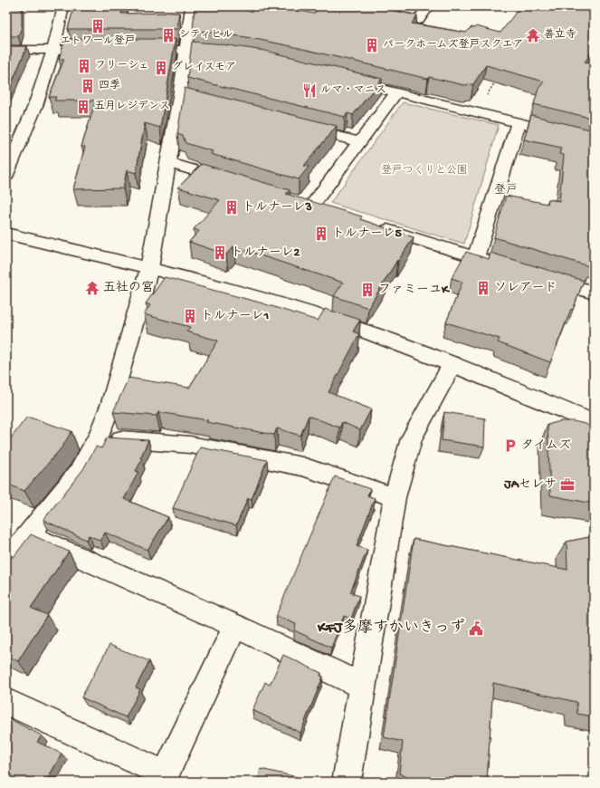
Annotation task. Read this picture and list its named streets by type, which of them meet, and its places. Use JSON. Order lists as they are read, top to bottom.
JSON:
{
  "districts": ["登戸"],
  "parks": ["登戸つくりと公園"],
  "places": {
    "building": [
      "エトワール登戸",
      "シティヒル",
      "パークホームズ登戸スクエア",
      "フリーシェ",
      "グレイスモア",
      "四季",
      "五月レジデンス",
      "トルナーレ3",
      "トルナーレ5",
      "トルナーレ2",
      "ソレアード",
      "ファミーユK",
      "トルナーレ1"
    ],
    "temple": ["善立寺", "五社の宮"],
    "restaurant": ["ルマ・マニス"],
    "parking": ["タイムズ"],
    "office": ["JAセレサ"],
    "public building": ["KFJ多摩すかいきっず"]
  }
}
